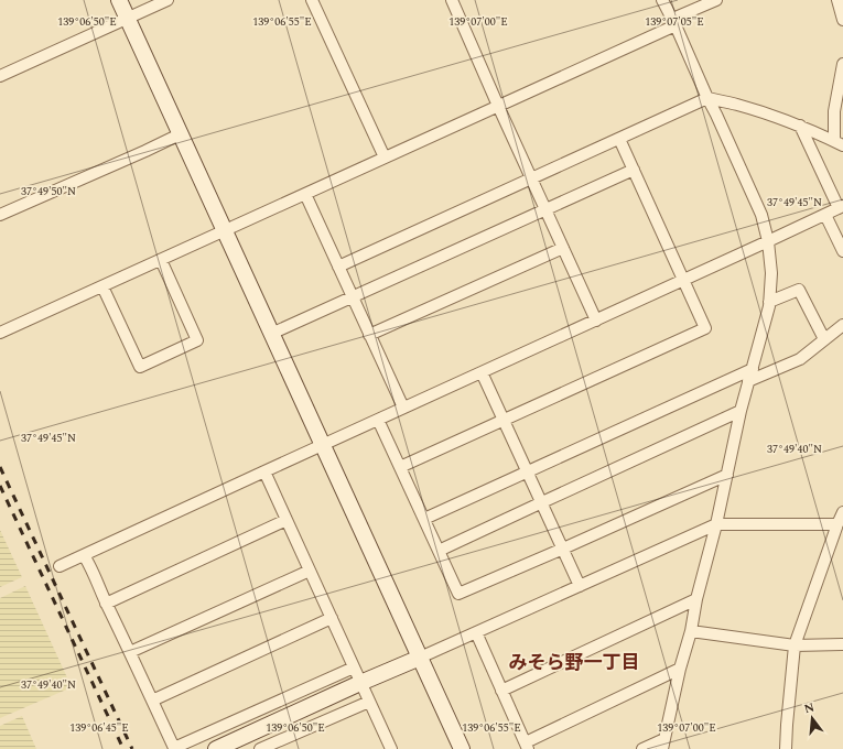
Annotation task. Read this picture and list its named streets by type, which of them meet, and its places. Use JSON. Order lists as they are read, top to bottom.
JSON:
{
  "districts": ["みそら野一丁目"],
  "north": "top",
  "coordinates": [
    "139°06'50\"E",
    "139°06'55\"E",
    "139°07'00\"E",
    "139°07'05\"E",
    "37°49'50\"N",
    "37°49'45\"N",
    "37°49'40\"N",
    "139°06'45\"E"
  ]
}
